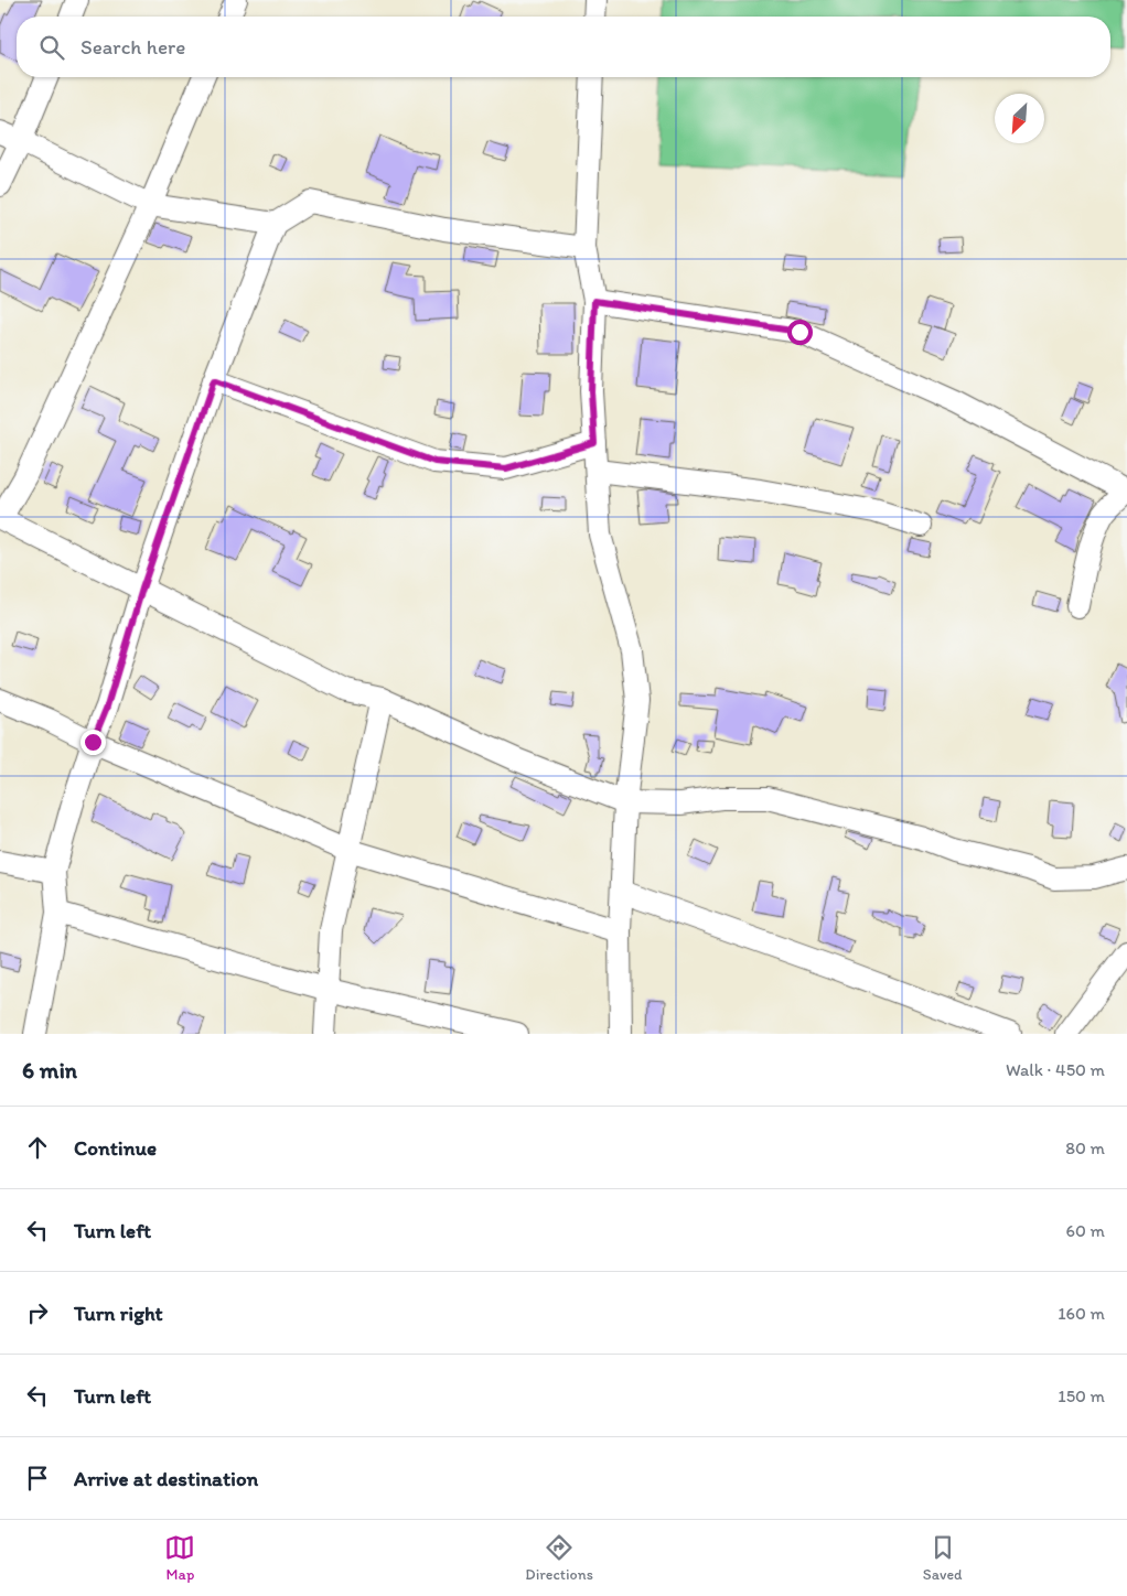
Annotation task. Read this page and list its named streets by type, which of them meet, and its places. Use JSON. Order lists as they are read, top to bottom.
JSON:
{
  "north": "bottom left",
  "page": {
    "search": "Search here",
    "heading": ["6 min", "Walk · 450 m"],
    "list": [
      ["Continue", "80 m"],
      ["Turn left", "60 m"],
      ["Turn right", "160 m"],
      ["Turn left", "150 m"],
      "Arrive at destination"
    ],
    "nav": ["Map", "Directions", "Saved"]
  }
}
